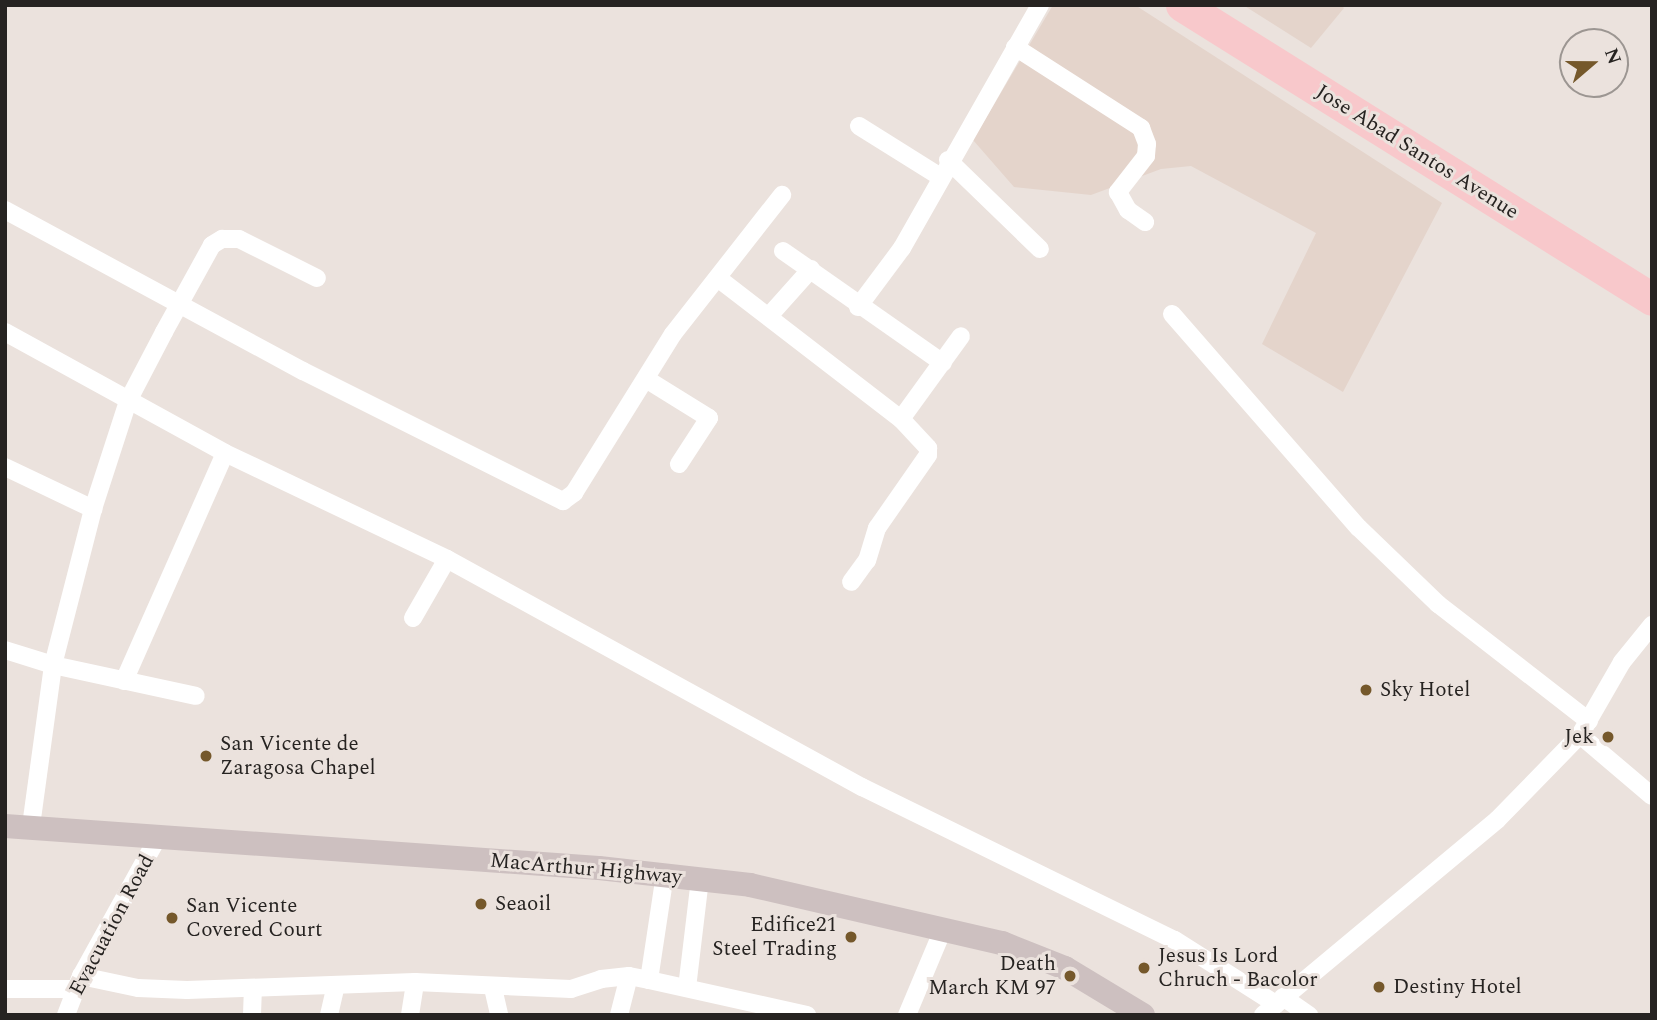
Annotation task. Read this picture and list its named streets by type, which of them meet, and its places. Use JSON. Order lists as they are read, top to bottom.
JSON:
{
  "streets": {
    "highway": ["Jose Abad Santos Avenue"],
    "main road": ["MacArthur Highway"],
    "street": ["Evacuation Road"]
  },
  "crossings": [
    ["MacArthur Highway", "Evacuation Road"]
  ],
  "places": [
    "Sky Hotel",
    "Jek",
    "San Vicente de Zaragosa Chapel",
    "Seaoil",
    "San Vicente Covered Court",
    "Edifice21 Steel Trading",
    "Jesus Is Lord Chruch - Bacolor",
    "Death March KM 97",
    "Destiny Hotel"
  ],
  "north": "right"
}
